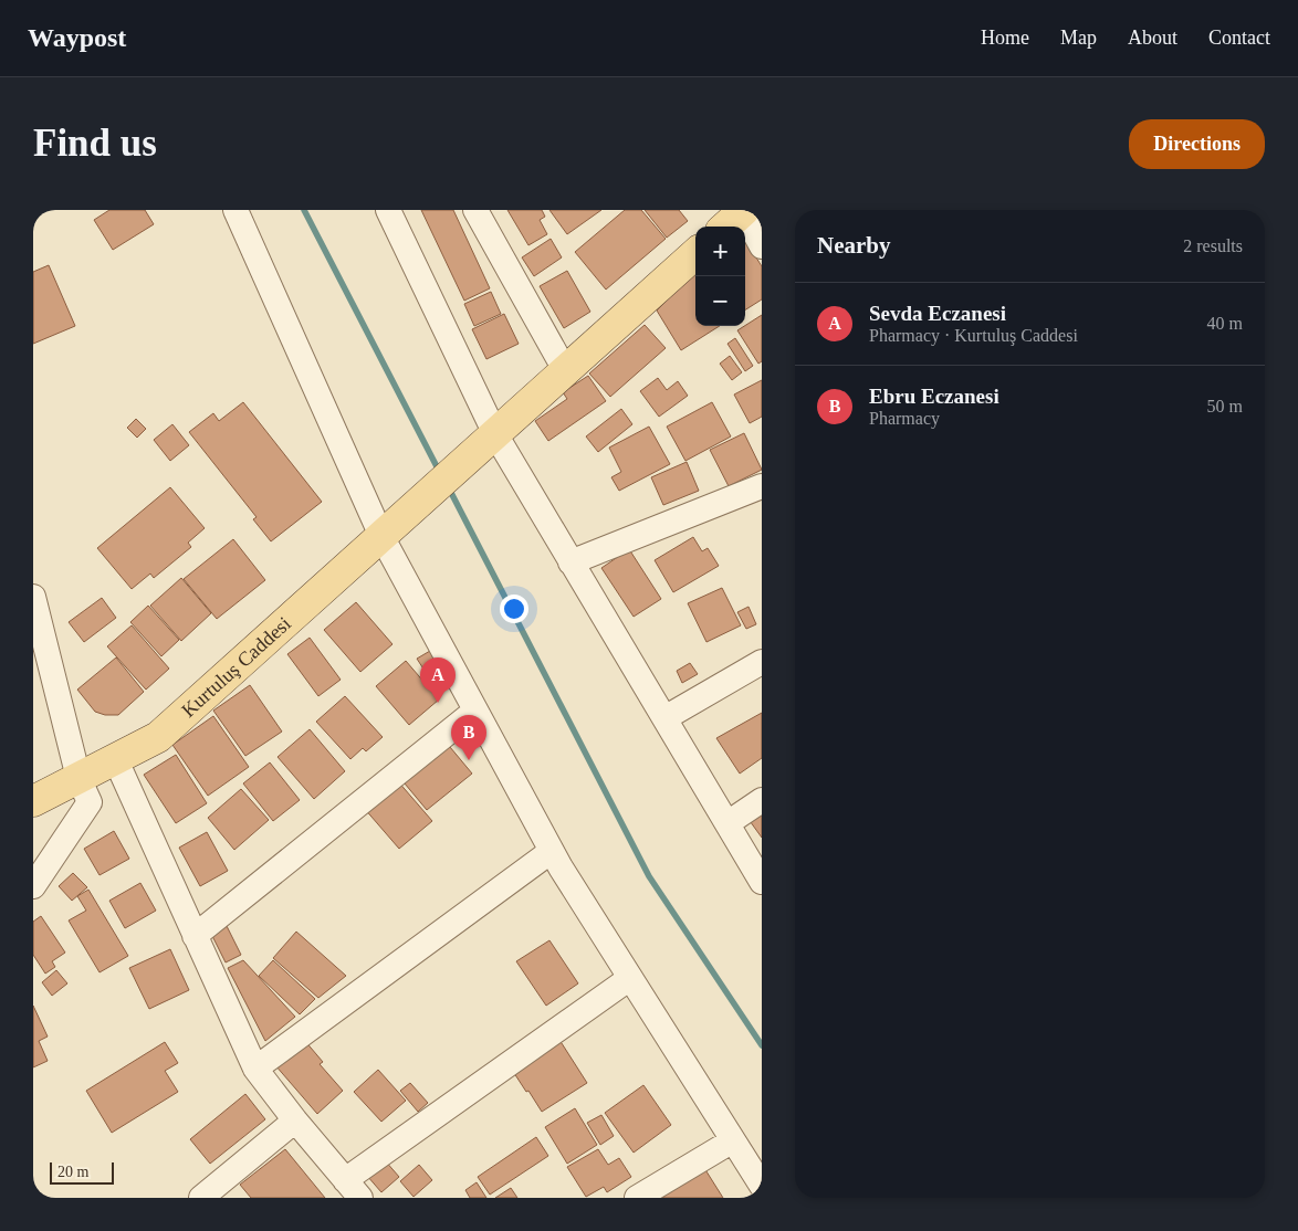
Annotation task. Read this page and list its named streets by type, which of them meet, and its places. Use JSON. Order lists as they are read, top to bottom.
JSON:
{
  "streets": {
    "main road": ["Kurtuluş Caddesi"]
  },
  "scale_bar": "20 m",
  "page": {
    "header": "Waypost",
    "nav": [
      "Home",
      "Map",
      "About",
      "Contact"
    ],
    "buttons": "Directions",
    "title": "Find us",
    "heading": ["Nearby", "2 results"],
    "map_buttons": ["+", "−"],
    "list": [
      {
        "mark": "A",
        "name": "Sevda Eczanesi",
        "note": "Pharmacy · Kurtuluş Caddesi",
        "value": "40 m"
      },
      {
        "mark": "B",
        "name": "Ebru Eczanesi",
        "note": "Pharmacy",
        "value": "50 m"
      }
    ],
    "pins": ["A", "B"],
    "scale": "20 m"
  }
}
